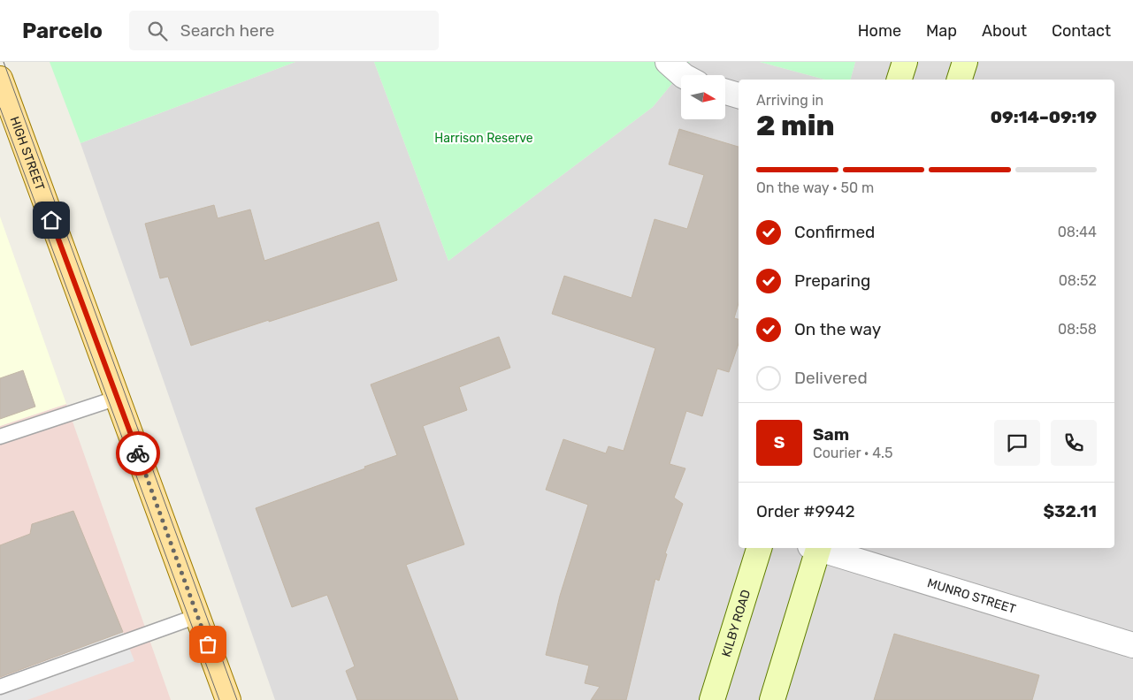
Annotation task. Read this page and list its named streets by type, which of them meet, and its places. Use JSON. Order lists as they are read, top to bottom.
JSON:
{
  "streets": {
    "main road": ["HIGH STREET"],
    "street": ["MUNRO STREET", "KILBY ROAD"]
  },
  "parks": ["Harrison Reserve"],
  "north": "right",
  "page": {
    "header": "Parcelo",
    "search": "Search here",
    "nav": [
      "Home",
      "Map",
      "About",
      "Contact"
    ],
    "heading": ["2 min", "Arriving in", "09:14–09:19"],
    "panel": [
      "Sam",
      "Courier · 4.5",
      "Order #9942",
      "$32.11"
    ],
    "bar": "On the way · 50 m",
    "list": [
      ["Confirmed", "08:44"],
      ["Preparing", "08:52"],
      ["On the way", "08:58"],
      "Delivered"
    ],
    "round": "S"
  }
}
